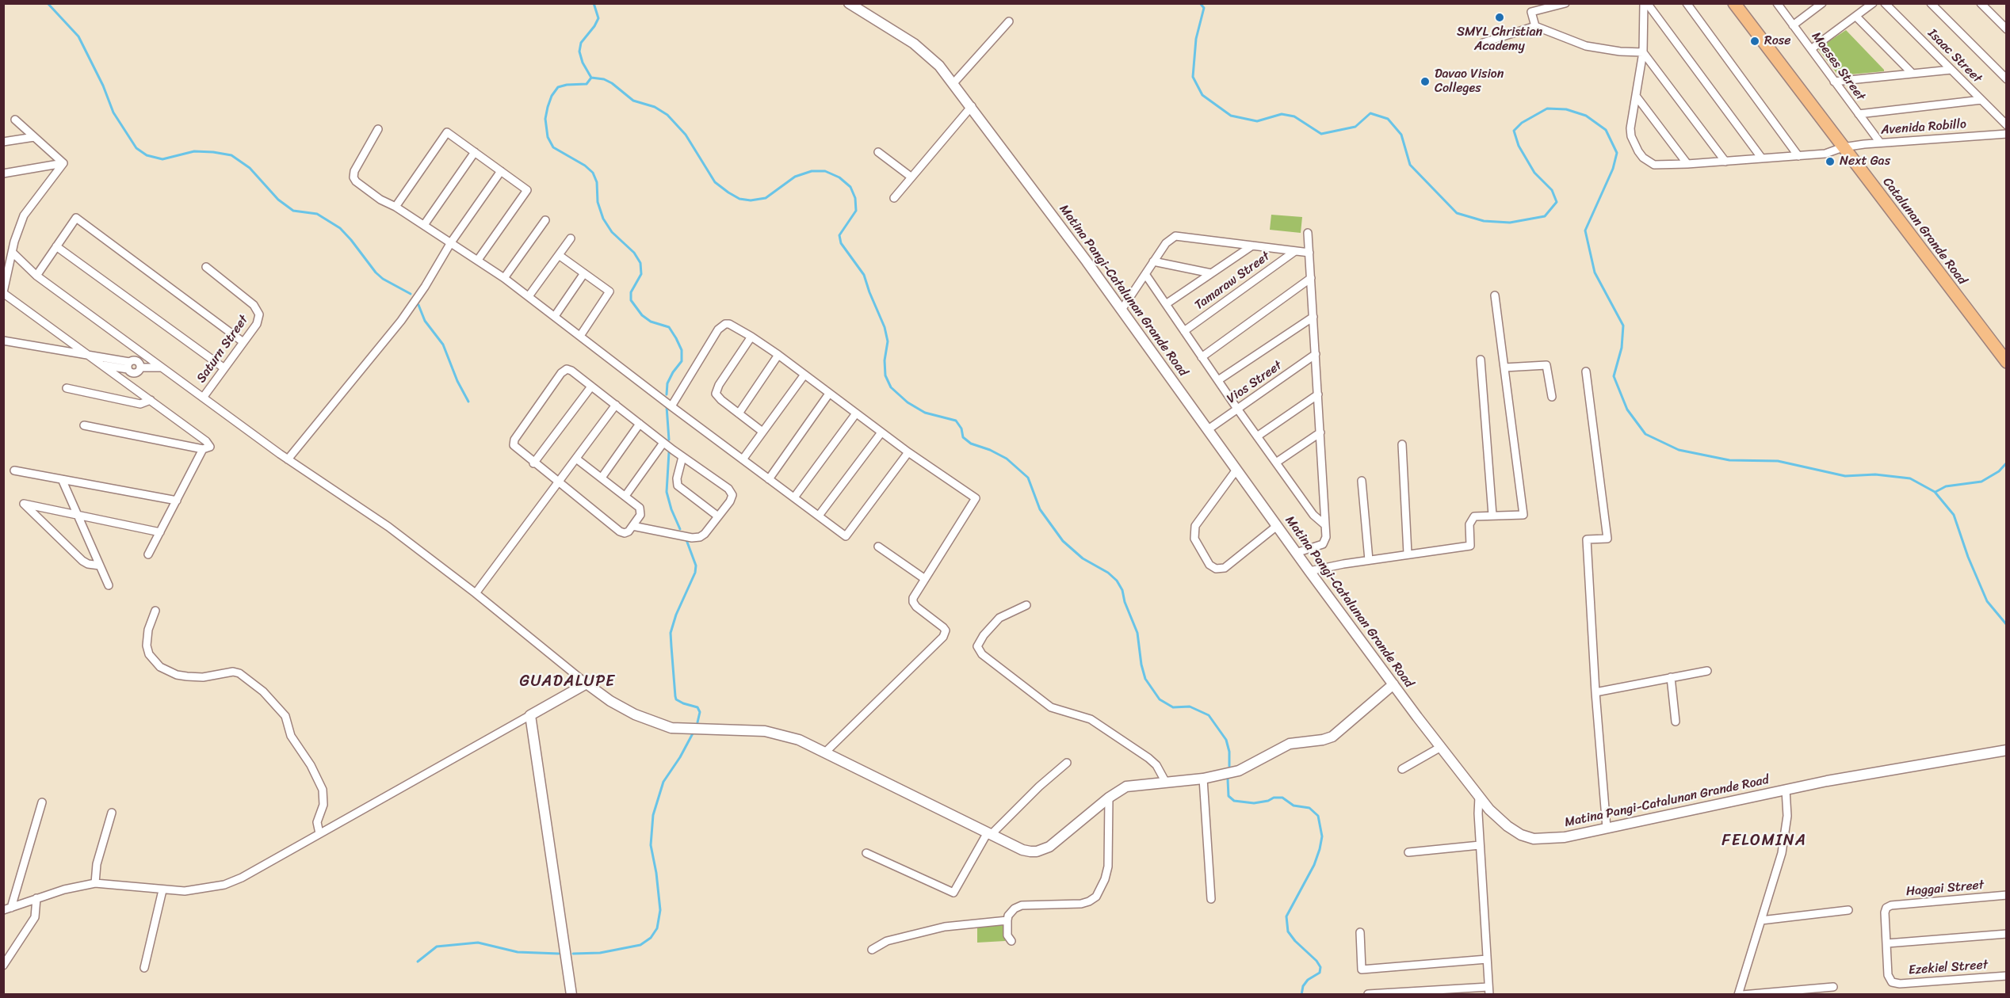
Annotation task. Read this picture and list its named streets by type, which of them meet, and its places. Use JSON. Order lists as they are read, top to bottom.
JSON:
{
  "streets": {
    "main road": ["Catalunan Grande Road"],
    "street": [
      "Isaac Street",
      "Moeses Street",
      "Avenida Robillo",
      "Tamaraw Street",
      "Matina Pangi-Catalunan Grande Road",
      "Saturn Street",
      "Vios Street",
      "Haggai Street",
      "Ezekiel Street"
    ]
  },
  "crossings": [
    ["Moeses Street", "Avenida Robillo"],
    ["Avenida Robillo", "Catalunan Grande Road"],
    ["Matina Pangi-Catalunan Grande Road", "Vios Street"],
    ["Haggai Street", "Ezekiel Street"]
  ],
  "districts": ["GUADALUPE", "FELOMINA"],
  "places": [
    "SMYL Christian Academy",
    "Rose",
    "Davao Vision Colleges",
    "Next Gas"
  ]
}
